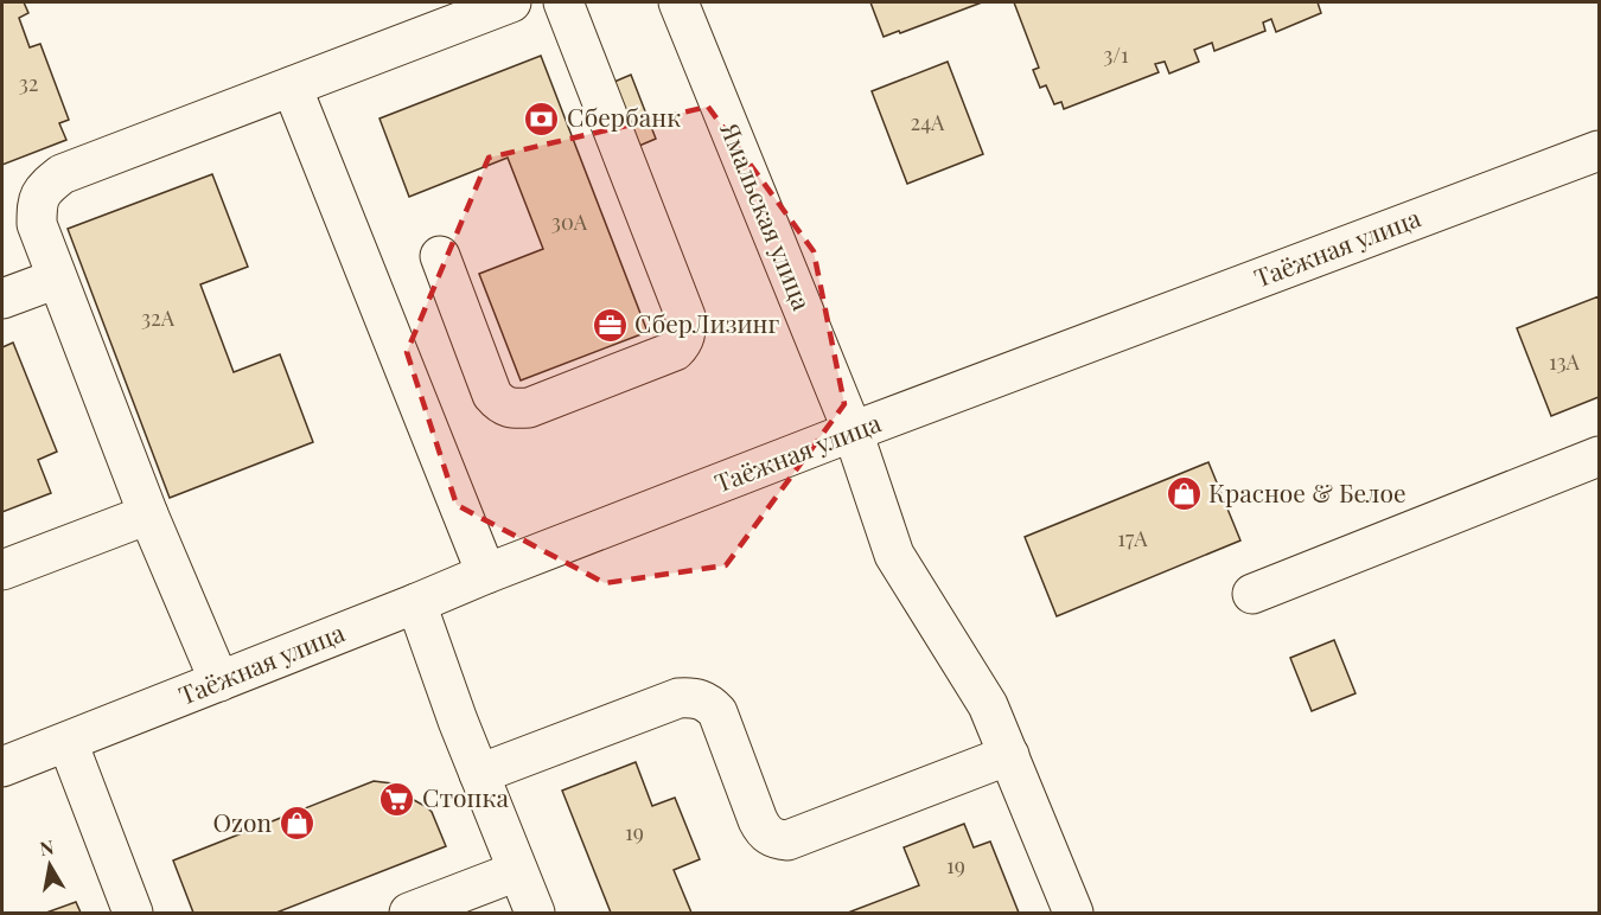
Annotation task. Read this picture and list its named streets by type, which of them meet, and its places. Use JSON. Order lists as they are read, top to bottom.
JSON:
{
  "streets": {
    "street": ["Ямальская улица", "Таёжная улица"]
  },
  "crossings": [
    ["Ямальская улица", "Таёжная улица"]
  ],
  "places": {
    "bank": ["Сбербанк"],
    "office": ["СберЛизинг"],
    "shop": ["Красное & Белое", "Ozon"],
    "supermarket": ["Стопка"]
  },
  "house_numbers": [
    "3/1",
    "32",
    "24А",
    "30А",
    "32А",
    "13А",
    "17А",
    "19",
    "19"
  ],
  "north": "top"
}
